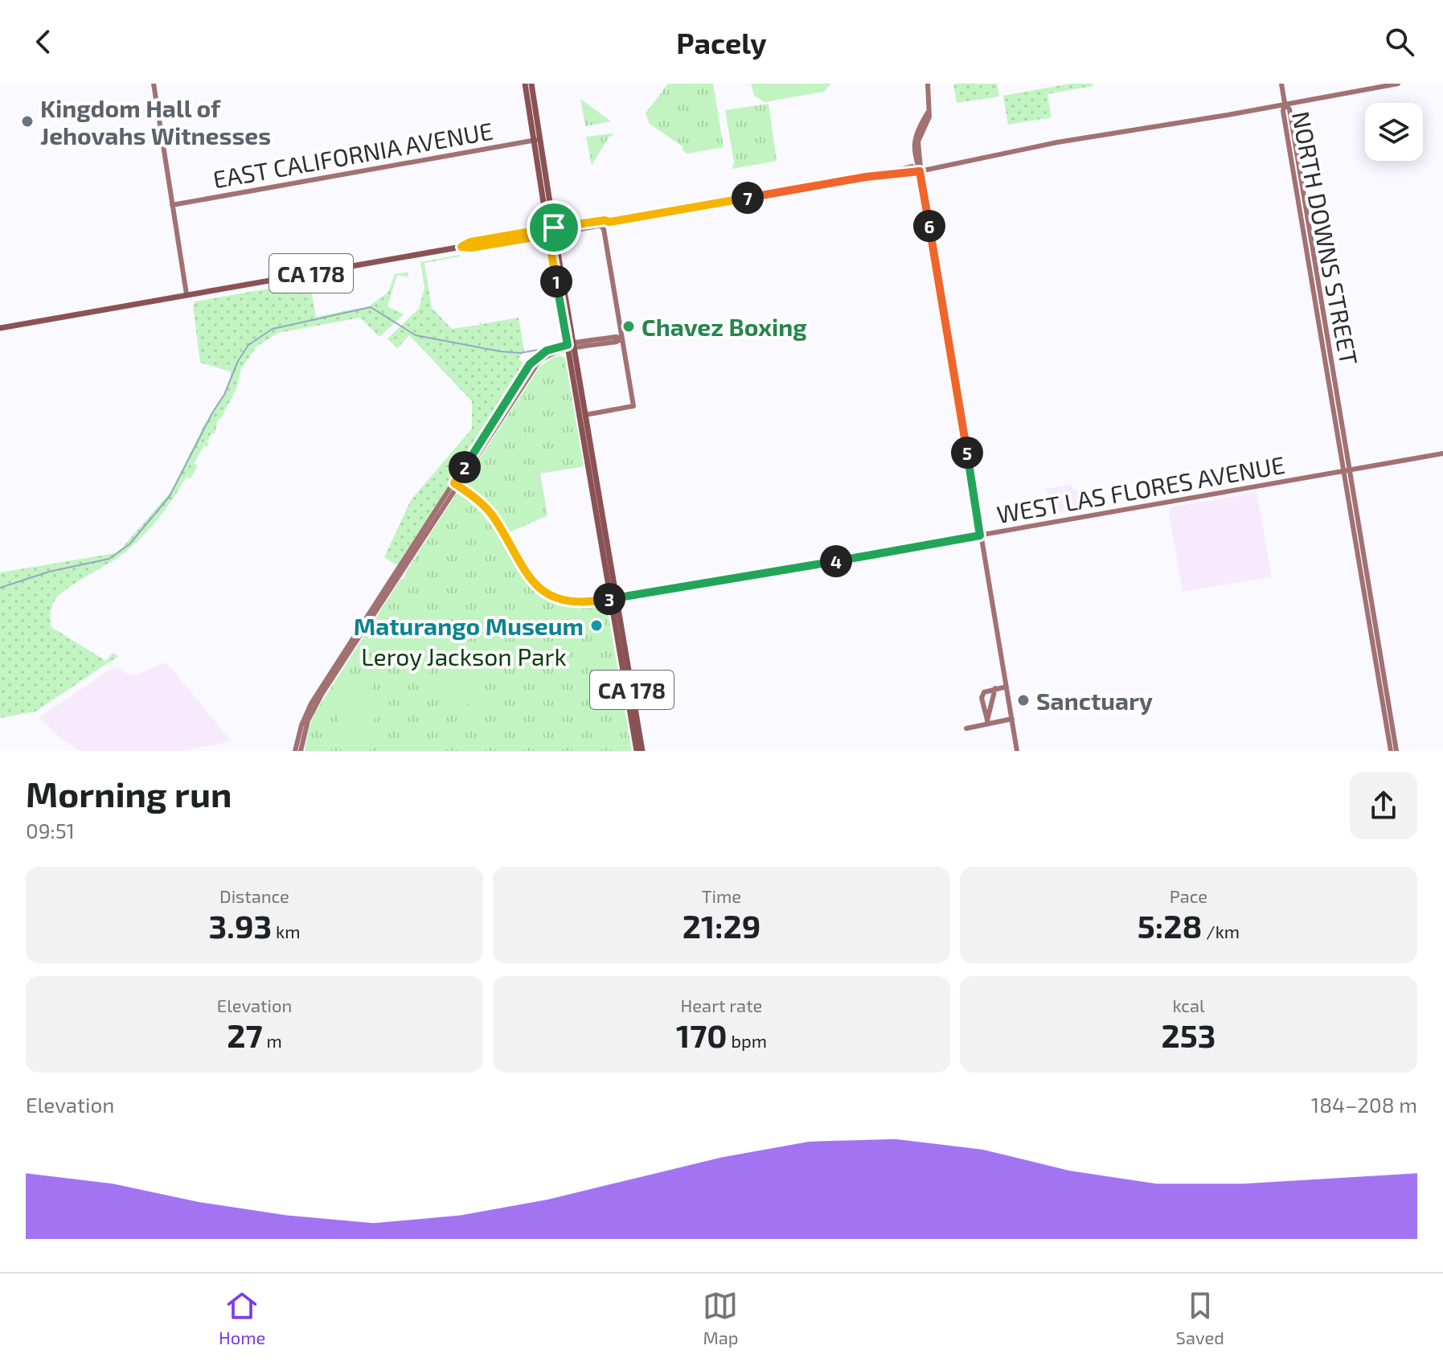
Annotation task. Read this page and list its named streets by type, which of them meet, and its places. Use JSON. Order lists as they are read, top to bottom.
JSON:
{
  "streets": {
    "main road": [
      "EAST CALIFORNIA AVENUE",
      "NORTH DOWNS STREET",
      "CA 178",
      "WEST LAS FLORES AVENUE"
    ]
  },
  "crossings": [
    ["NORTH DOWNS STREET", "WEST LAS FLORES AVENUE"],
    ["CA 178", "WEST LAS FLORES AVENUE"]
  ],
  "parks": ["Leroy Jackson Park"],
  "places": [
    "Kingdom Hall of Jehovahs Witnesses",
    "Chavez Boxing",
    "Maturango Museum",
    "Sanctuary"
  ],
  "page": {
    "header": "Pacely",
    "pins": [
      "7",
      "6",
      "1",
      "5",
      "2",
      "4",
      "3"
    ],
    "heading": ["Morning run", "09:51"],
    "stats": [
      ["Distance", "3.93 km"],
      ["Time", "21:29"],
      ["Pace", "5:28 /km"],
      ["Elevation", "27 m"],
      ["Heart rate", "170 bpm"],
      ["kcal", "253"]
    ],
    "chart": ["Elevation", "184–208 m"],
    "tabs": ["Home", "Map", "Saved"]
  }
}
